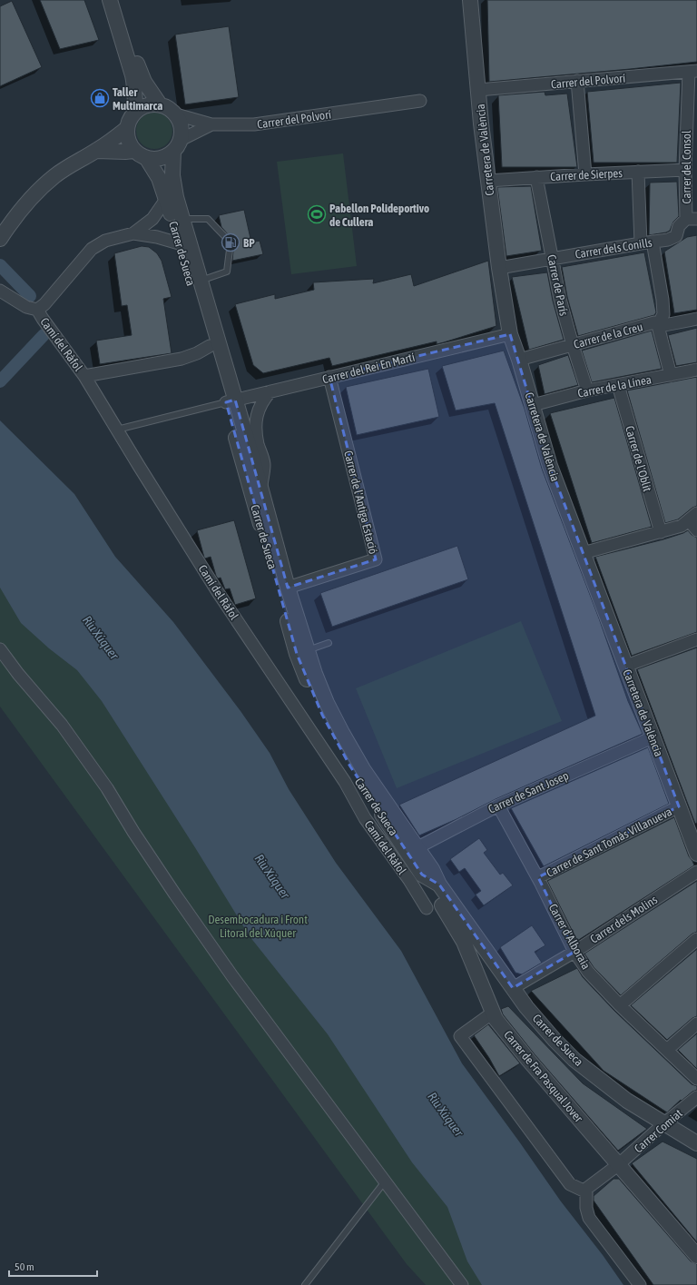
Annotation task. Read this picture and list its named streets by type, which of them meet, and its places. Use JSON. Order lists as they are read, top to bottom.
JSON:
{
  "streets": {
    "street": [
      "Carrer del Polvorí",
      "Carretera de València",
      "Carrer del Consol",
      "Carrer de Sierpes",
      "Carrer dels Conills",
      "Carrer de Sueca",
      "Carrer de París",
      "Carrer de la Creu",
      "Camí del Ràfol",
      "Carrer del Rei En Martí",
      "Carrer de la Línea",
      "Carrer de l'Oblit",
      "Carrer de l'Antiga Estació",
      "Carrer de Sant Josep",
      "Carrer de Sant Tomàs Villanueva",
      "Carrer dels Molins",
      "Carrer d'Alboraia",
      "Carrer de Fra Pasqual Jover",
      "Carrer Comiat"
    ]
  },
  "crossings": [
    ["Carrer del Polvorí", "Carretera de València"],
    ["Carrer del Polvorí", "Carrer del Consol"],
    ["Carrer del Polvorí", "Carrer de Sueca"],
    ["Carretera de València", "Carrer de Sierpes"],
    ["Carretera de València", "Carrer dels Conills"],
    ["Carretera de València", "Carrer de la Creu"],
    ["Carretera de València", "Carrer del Rei En Martí"],
    ["Carretera de València", "Carrer de la Línea"],
    ["Carretera de València", "Carrer de Sant Josep"],
    ["Carretera de València", "Carrer de Sant Tomàs Villanueva"],
    ["Carrer del Consol", "Carrer de Sierpes"],
    ["Carrer del Consol", "Carrer dels Conills"],
    ["Carrer de Sierpes", "Carrer de París"],
    ["Carrer dels Conills", "Carrer de París"],
    ["Carrer de Sueca", "Carrer del Rei En Martí"],
    ["Carrer de Sueca", "Carrer de l'Antiga Estació"],
    ["Carrer de Sueca", "Carrer de Sant Josep"],
    ["Carrer de Sueca", "Carrer dels Molins"],
    ["Carrer de Sueca", "Carrer de Fra Pasqual Jover"],
    ["Carrer de Sueca", "Carrer Comiat"],
    ["Carrer de París", "Carrer de la Creu"],
    ["Carrer de París", "Carrer de la Línea"],
    ["Carrer del Rei En Martí", "Carrer de l'Antiga Estació"],
    ["Carrer de la Línea", "Carrer de l'Oblit"],
    ["Carrer de Sant Josep", "Carrer d'Alboraia"],
    ["Carrer de Sant Tomàs Villanueva", "Carrer d'Alboraia"],
    ["Carrer dels Molins", "Carrer d'Alboraia"],
    ["Carrer de Fra Pasqual Jover", "Carrer Comiat"]
  ],
  "water": ["Riu Xúquer"],
  "parks": ["Desembocadura i Front Litoral del Xúquer"],
  "places": {
    "shop": ["Taller Multimarca"],
    "sports": ["Pabellon Polideportivo de Cullera"],
    "fuel station": ["BP"]
  },
  "scale_bar": "50 m"
}
